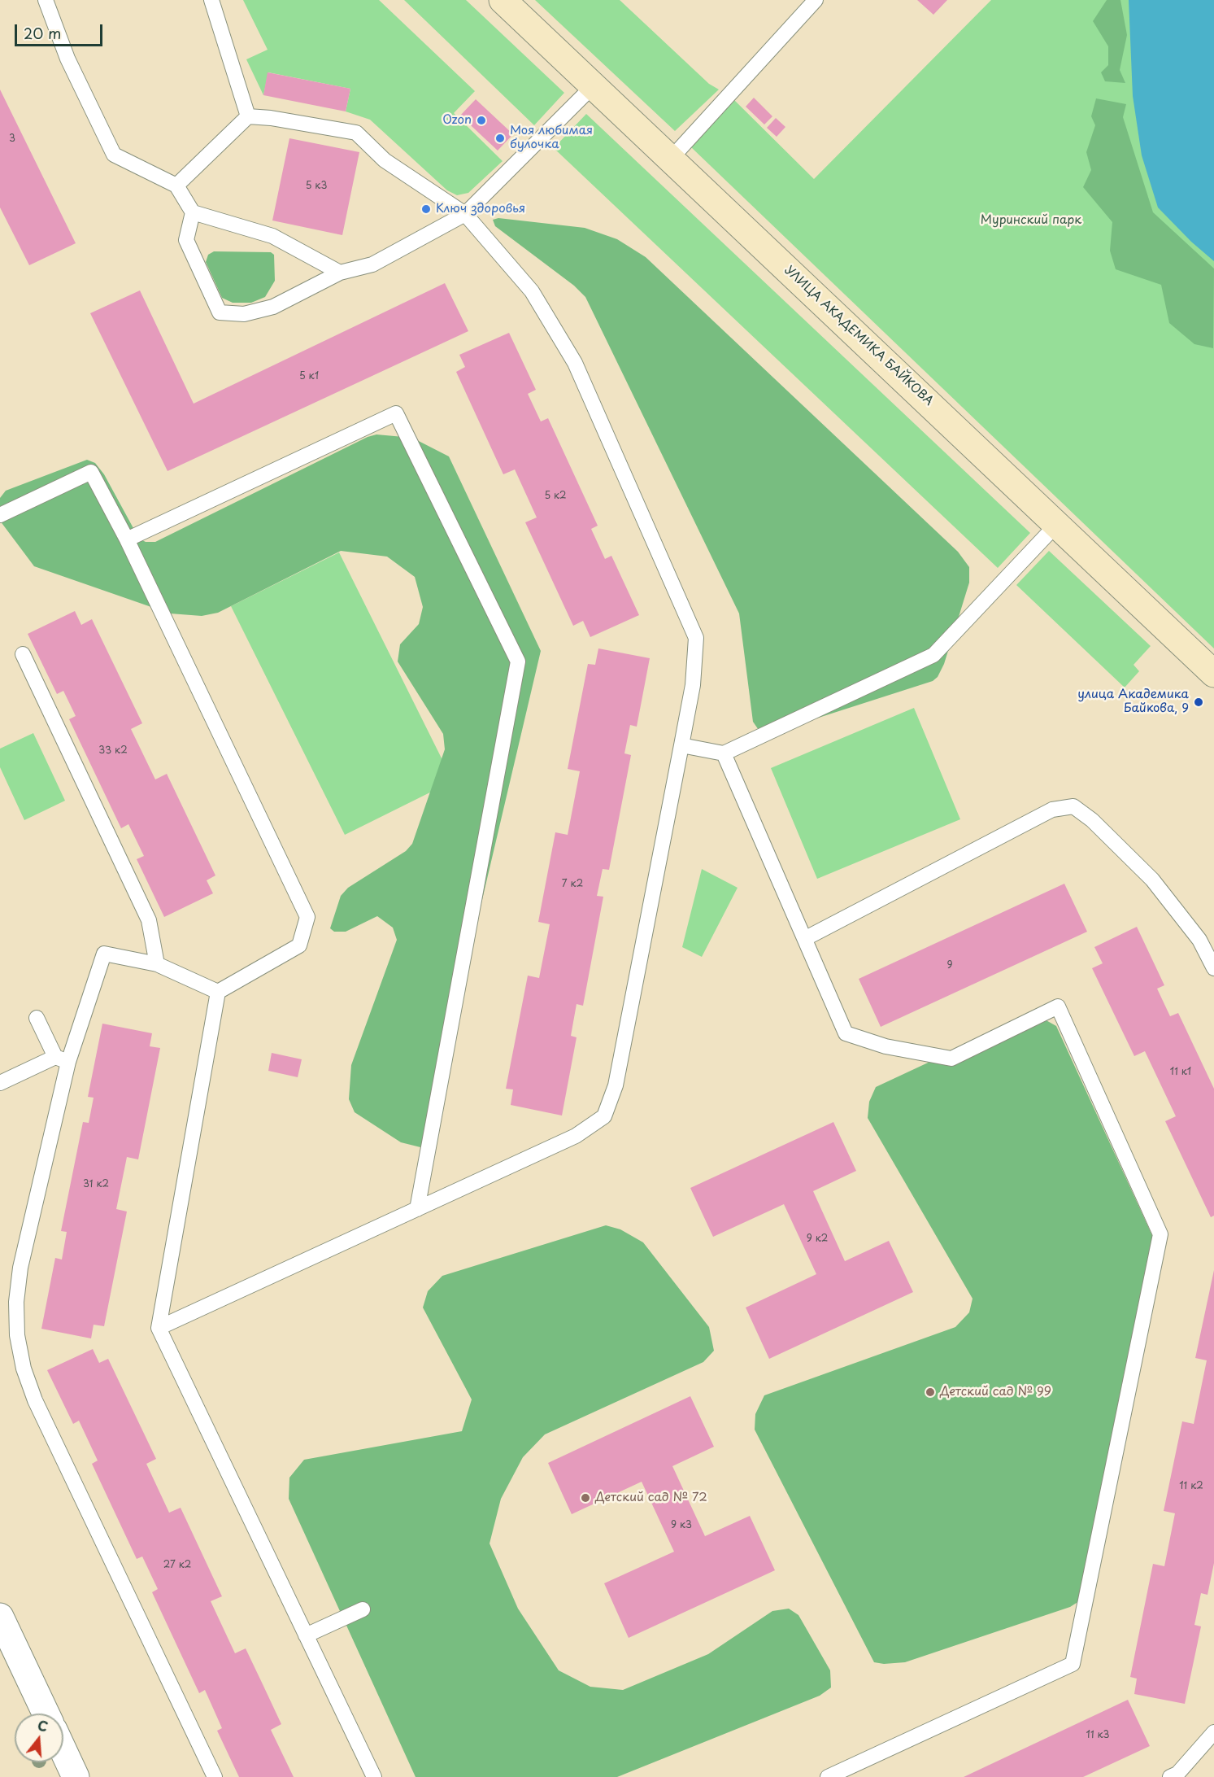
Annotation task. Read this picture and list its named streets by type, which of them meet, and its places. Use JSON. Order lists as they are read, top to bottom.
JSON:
{
  "streets": {
    "street": ["УЛИЦА АКАДЕМИКА БАЙКОВА"]
  },
  "parks": ["Муринский парк"],
  "places": [
    "Ozon",
    "Моя любимая булочка",
    "Ключ здоровья",
    "улица Академика Байкова, 9",
    "Детский сад № 99",
    "Детский сад № 72"
  ],
  "house_numbers": [
    "3",
    "5 к3",
    "5 к1",
    "5 к2",
    "33 к2",
    "7 к2",
    "9",
    "11 к1",
    "31 к2",
    "9 к2",
    "11 к2",
    "9 к3",
    "27 к2",
    "11 к3"
  ],
  "scale_bar": "20 m",
  "north": "top"
}
